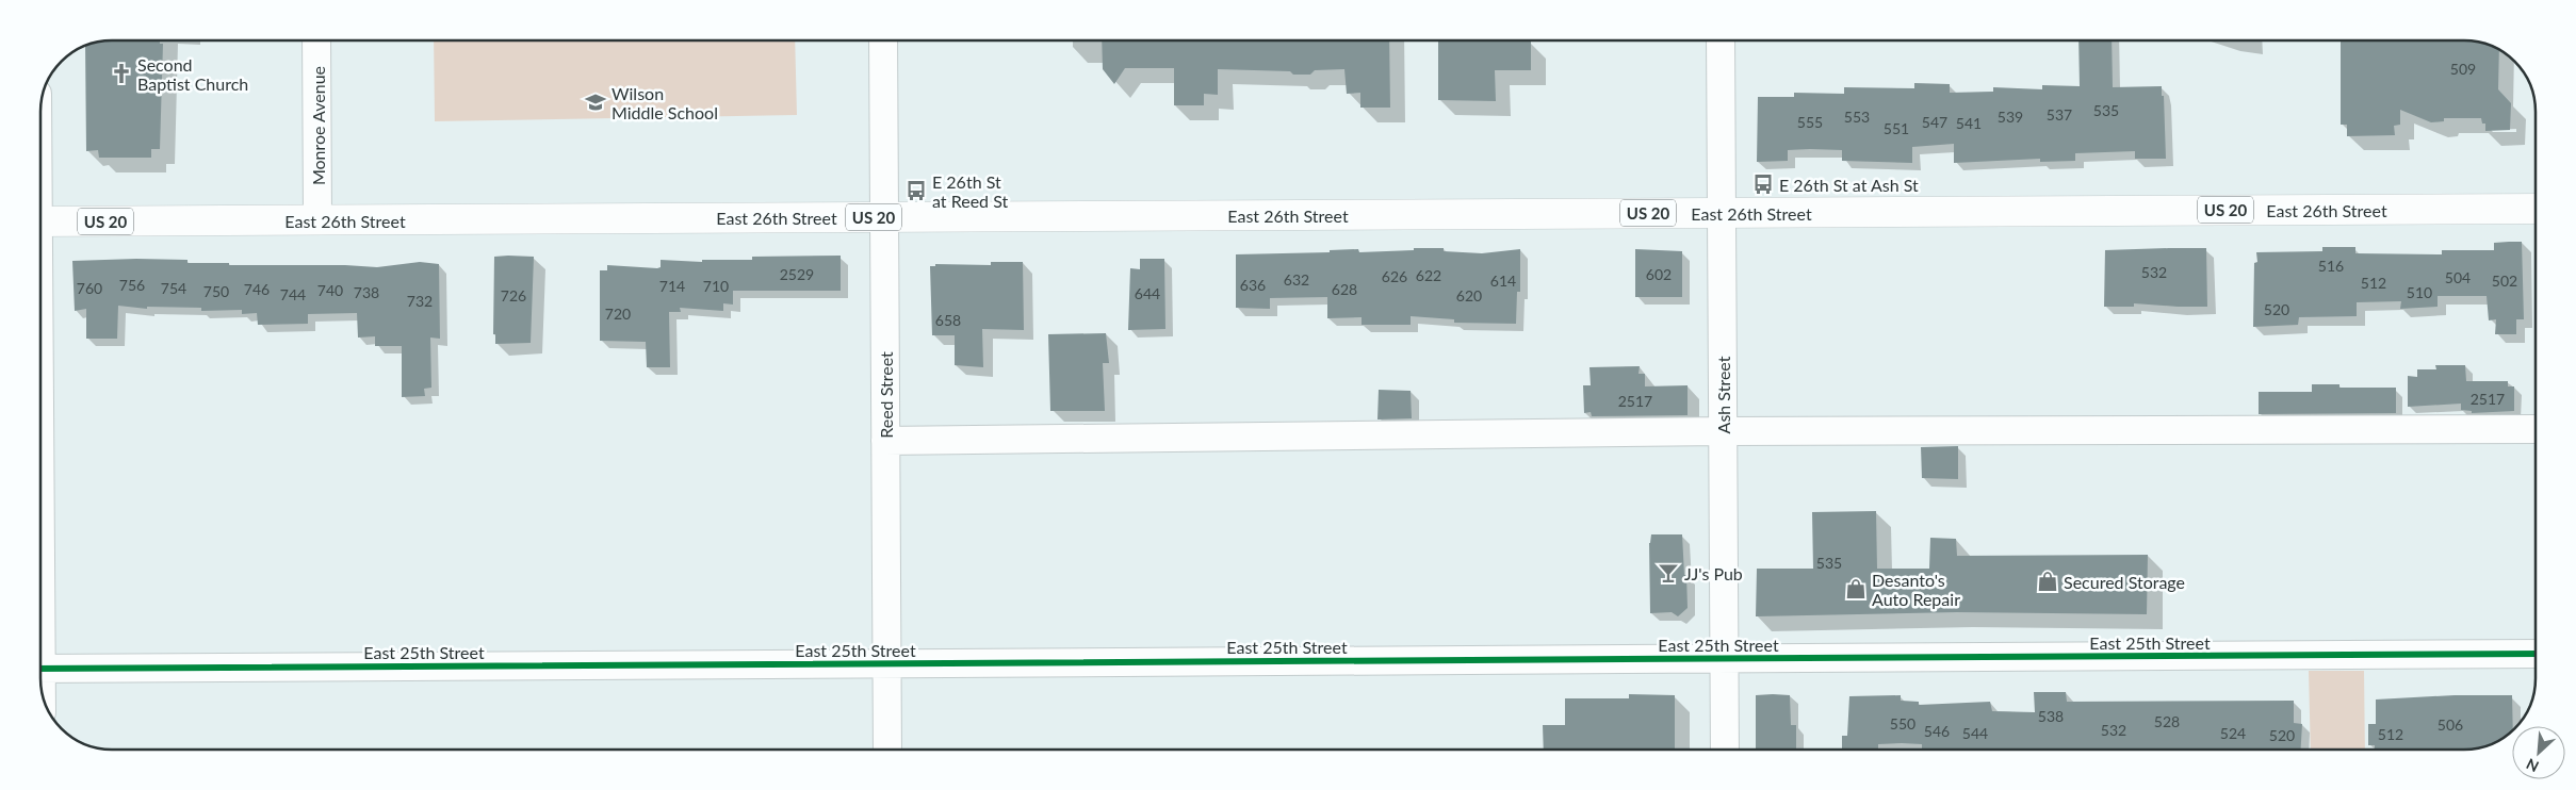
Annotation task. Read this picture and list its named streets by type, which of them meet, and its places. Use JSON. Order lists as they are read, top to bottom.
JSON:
{
  "streets": {
    "main road": ["US 20", "East 26th Street"],
    "street": [
      "Monroe Avenue",
      "Reed Street",
      "Ash Street",
      "East 25th Street"
    ]
  },
  "crossings": [
    ["Monroe Avenue", "East 26th Street"],
    ["East 26th Street", "Reed Street"],
    ["East 26th Street", "Ash Street"],
    ["Reed Street", "East 25th Street"],
    ["Ash Street", "East 25th Street"]
  ],
  "places": {
    "church": ["Second Baptist Church"],
    "school or university": ["Wilson Middle School"],
    "bus stop": ["E 26th St at Ash St", "E 26th St at Reed St"],
    "bar": ["JJ's Pub"],
    "shop": ["Secured Storage", "Desanto's Auto Repair"]
  },
  "house_numbers": [
    "509",
    "535",
    "537",
    "553",
    "539",
    "555",
    "547",
    "541",
    "551",
    "516",
    "532",
    "2529",
    "602",
    "622",
    "626",
    "504",
    "632",
    "614",
    "502",
    "512",
    "756",
    "636",
    "714",
    "710",
    "760",
    "754",
    "746",
    "628",
    "740",
    "750",
    "738",
    "510",
    "644",
    "744",
    "726",
    "620",
    "732",
    "520",
    "720",
    "658",
    "2517",
    "2517",
    "535",
    "538",
    "528",
    "550",
    "506",
    "532",
    "546",
    "544",
    "524",
    "512",
    "520"
  ],
  "north": "bottom left"
}
